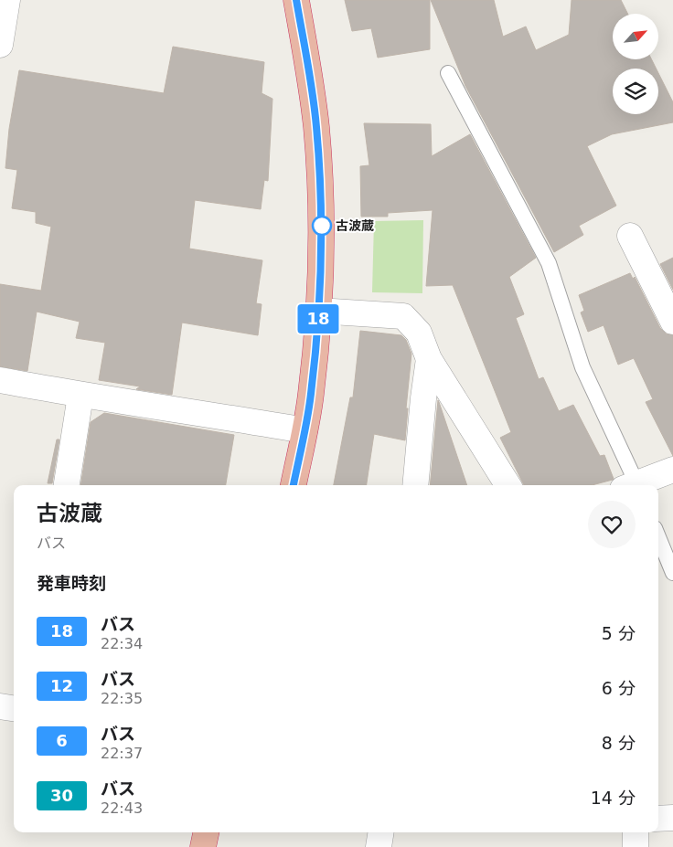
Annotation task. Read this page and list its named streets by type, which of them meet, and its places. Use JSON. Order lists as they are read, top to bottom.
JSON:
{
  "places": ["古波蔵"],
  "lines": ["bus line 18"],
  "north": "top right",
  "page": {
    "on_map": "18",
    "heading": [
      ["古波蔵", "バス"],
      "発車時刻"
    ],
    "list": [
      {
        "mark": "18",
        "name": "バス",
        "note": "22:34",
        "value": "5 分"
      },
      {
        "mark": "12",
        "name": "バス",
        "note": "22:35",
        "value": "6 分"
      },
      {
        "mark": "6",
        "name": "バス",
        "note": "22:37",
        "value": "8 分"
      },
      {
        "mark": "30",
        "name": "バス",
        "note": "22:43",
        "value": "14 分"
      }
    ]
  }
}
